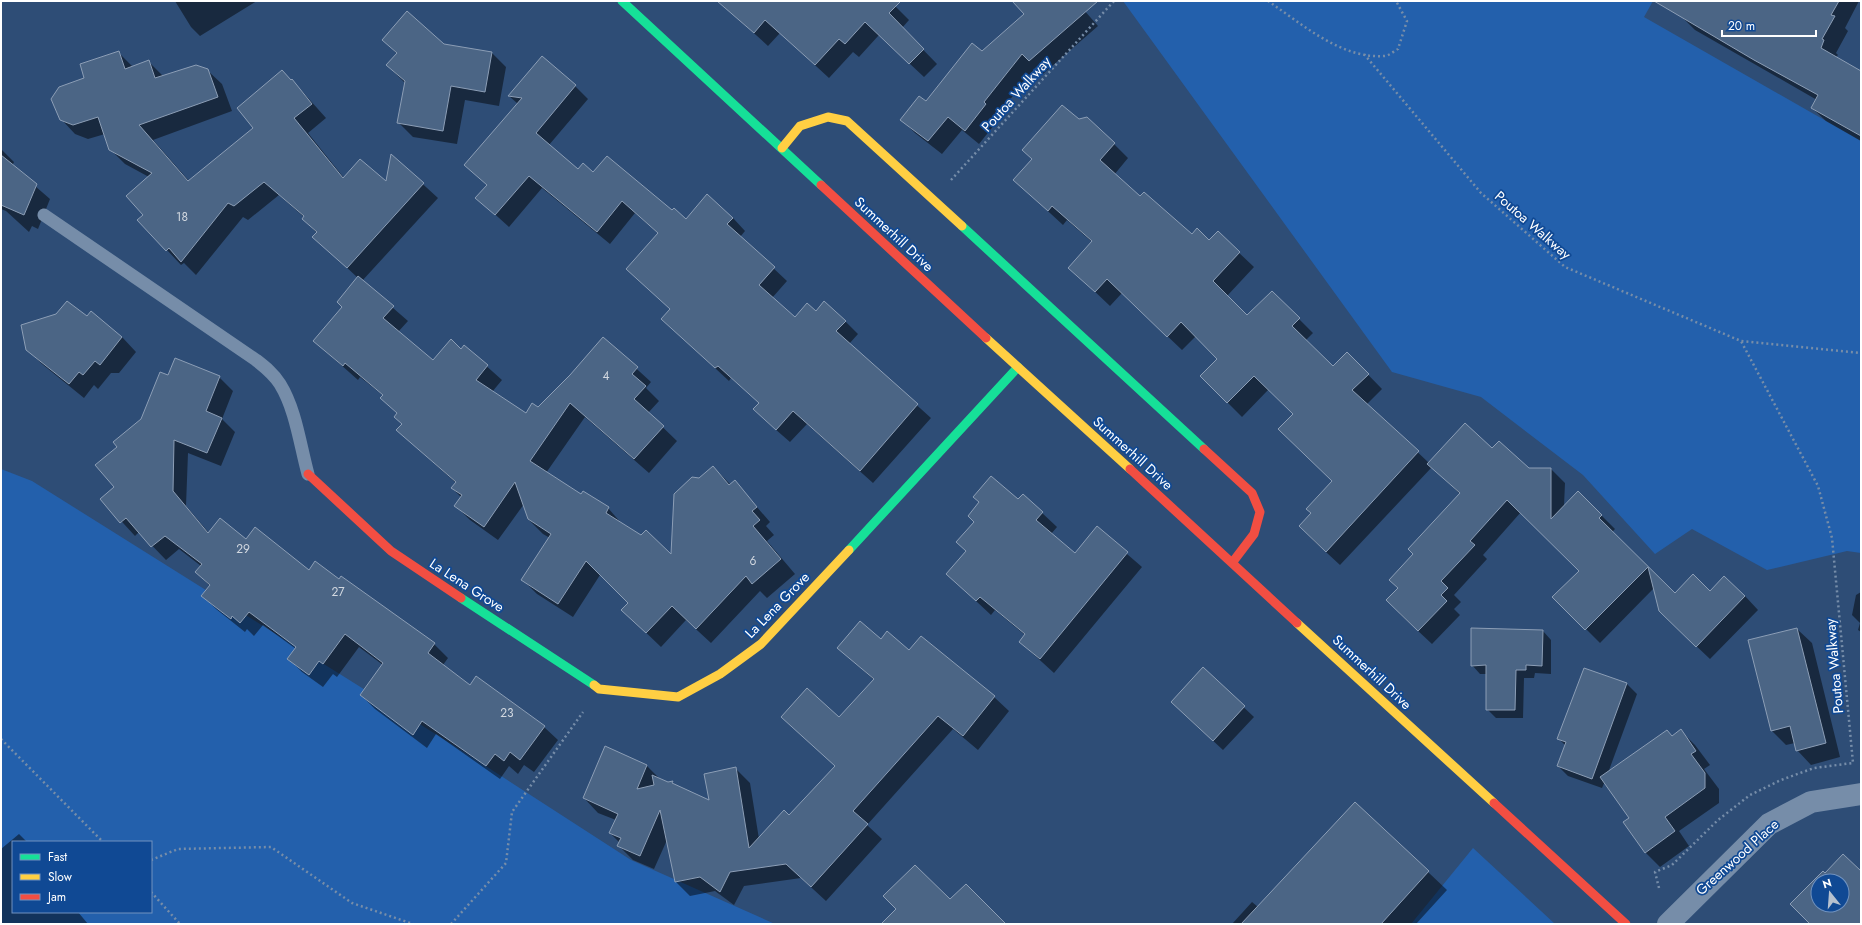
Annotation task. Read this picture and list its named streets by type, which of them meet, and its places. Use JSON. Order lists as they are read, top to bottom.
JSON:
{
  "streets": {
    "street": ["Summerhill Drive", "La Lena Grove", "Greenwood Place"],
    "path": ["Poutoa Walkway"]
  },
  "crossings": [
    ["Summerhill Drive", "La Lena Grove"]
  ],
  "house_numbers": [
    "18",
    "4",
    "29",
    "6",
    "27",
    "23"
  ],
  "legend": ["Fast", "Slow", "Jam"],
  "scale_bar": "20 m",
  "north": "top"
}
